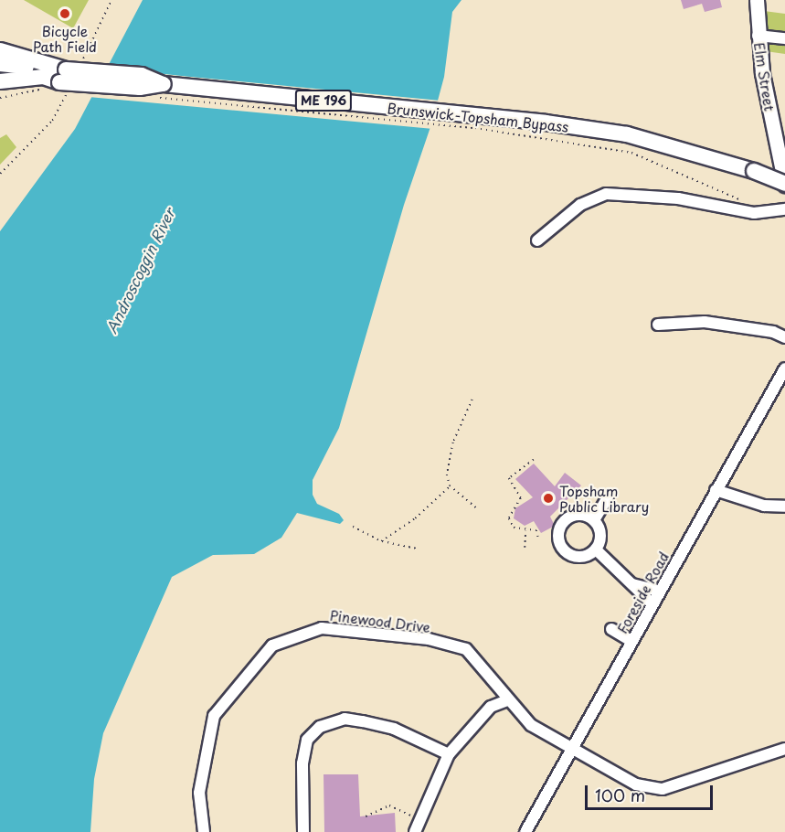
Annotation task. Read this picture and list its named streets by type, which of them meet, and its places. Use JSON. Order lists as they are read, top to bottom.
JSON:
{
  "streets": {
    "highway": ["ME 196", "Brunswick-Topsham Bypass"],
    "main road": ["Elm Street"],
    "street": ["Foreside Road", "Pinewood Drive"]
  },
  "crossings": [
    ["Elm Street", "Brunswick-Topsham Bypass"],
    ["Foreside Road", "Pinewood Drive"]
  ],
  "water": ["Androscoggin River"],
  "places": ["Bicycle Path Field", "Topsham Public Library"],
  "scale_bar": "100 m"
}
